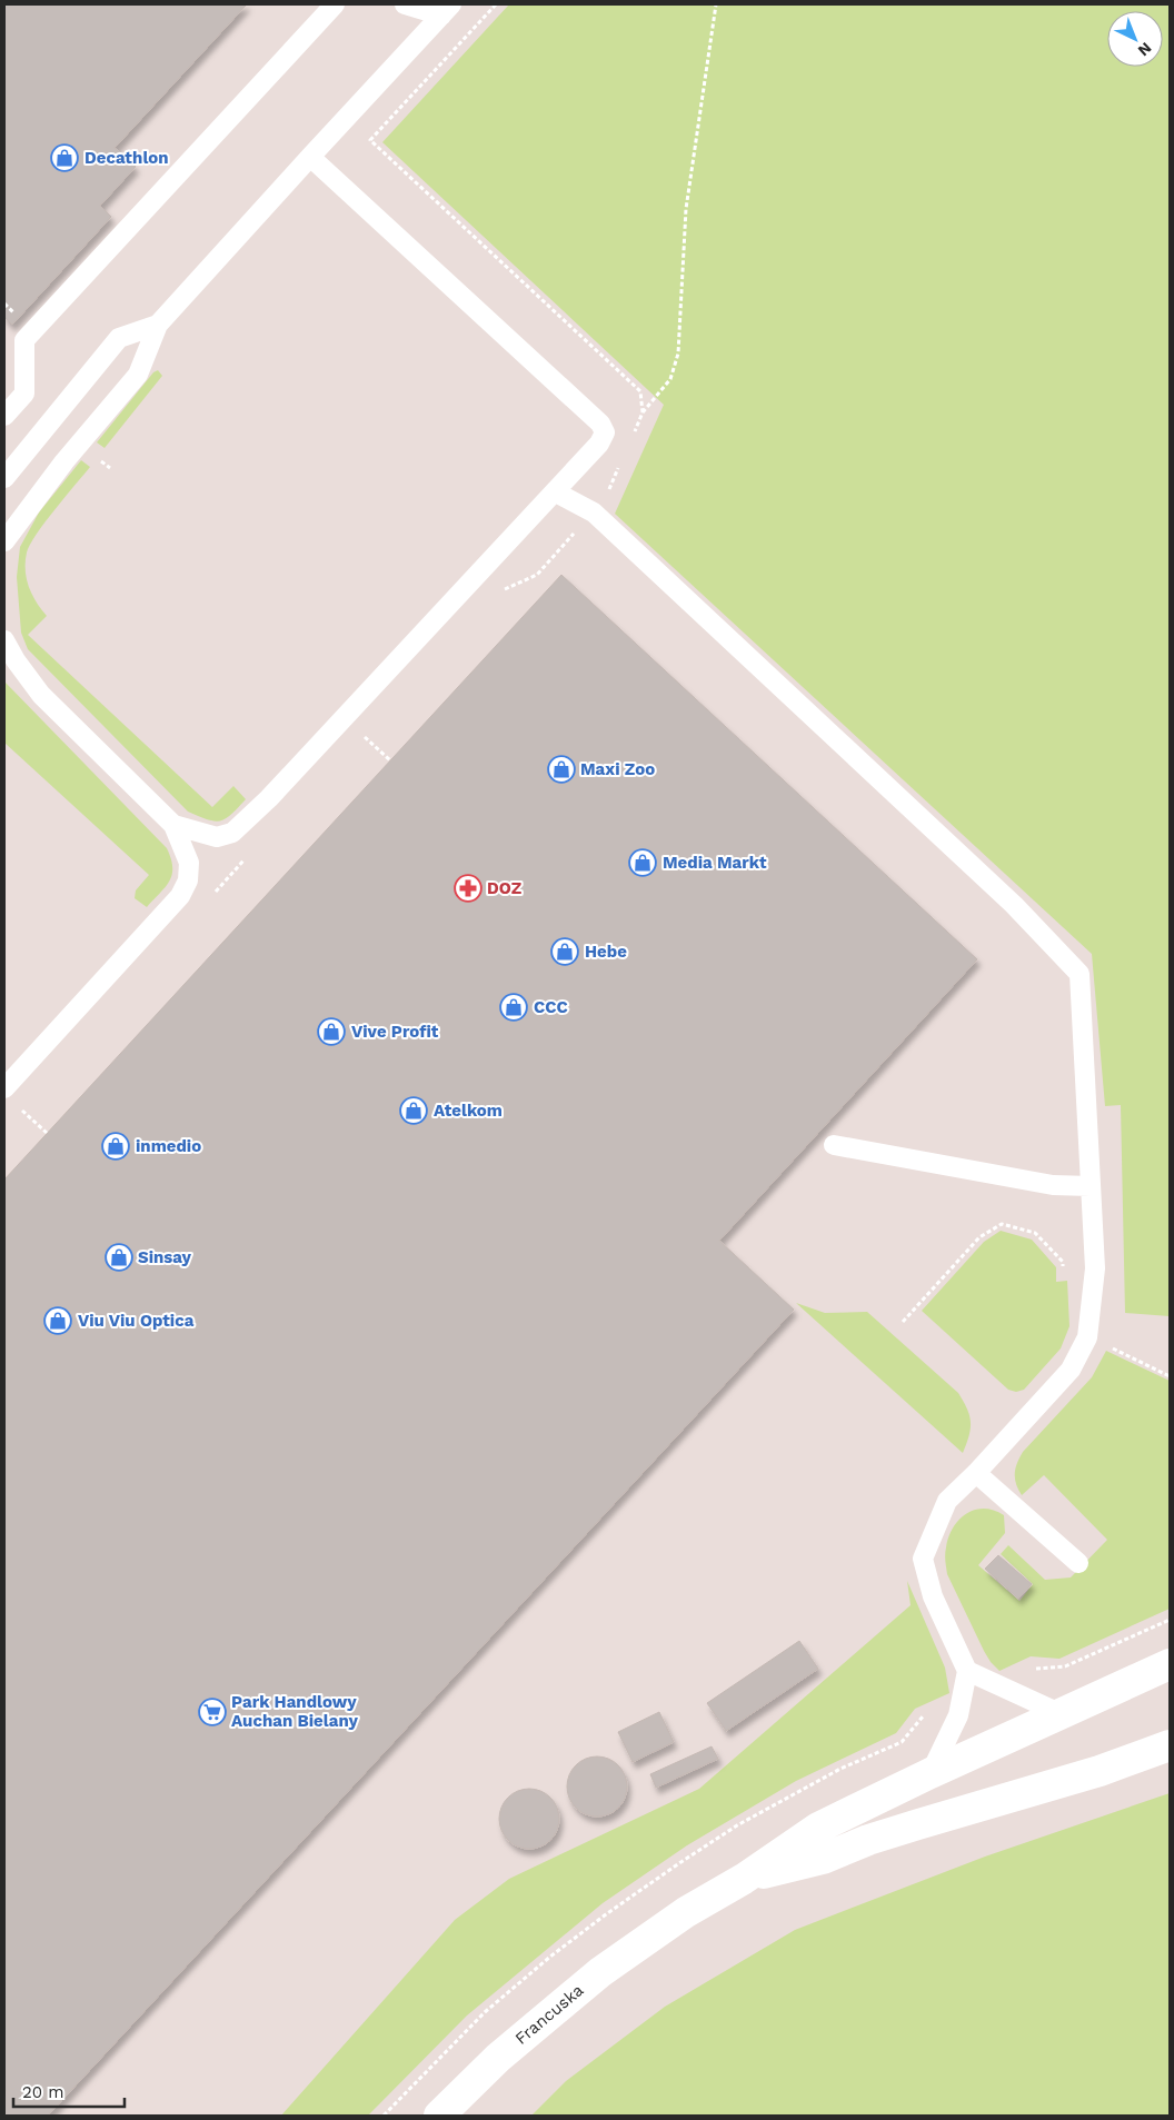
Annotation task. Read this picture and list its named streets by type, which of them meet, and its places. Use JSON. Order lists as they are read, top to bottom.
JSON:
{
  "streets": {
    "main road": ["Francuska"]
  },
  "places": {
    "shop": [
      "Decathlon",
      "Maxi Zoo",
      "Media Markt",
      "Hebe",
      "CCC",
      "Vive Profit",
      "Atelkom",
      "inmedio",
      "Sinsay",
      "Viu Viu Optica"
    ],
    "pharmacy": ["DOZ"],
    "supermarket": ["Park Handlowy Auchan Bielany"]
  },
  "scale_bar": "20 m",
  "north": "bottom right"
}
